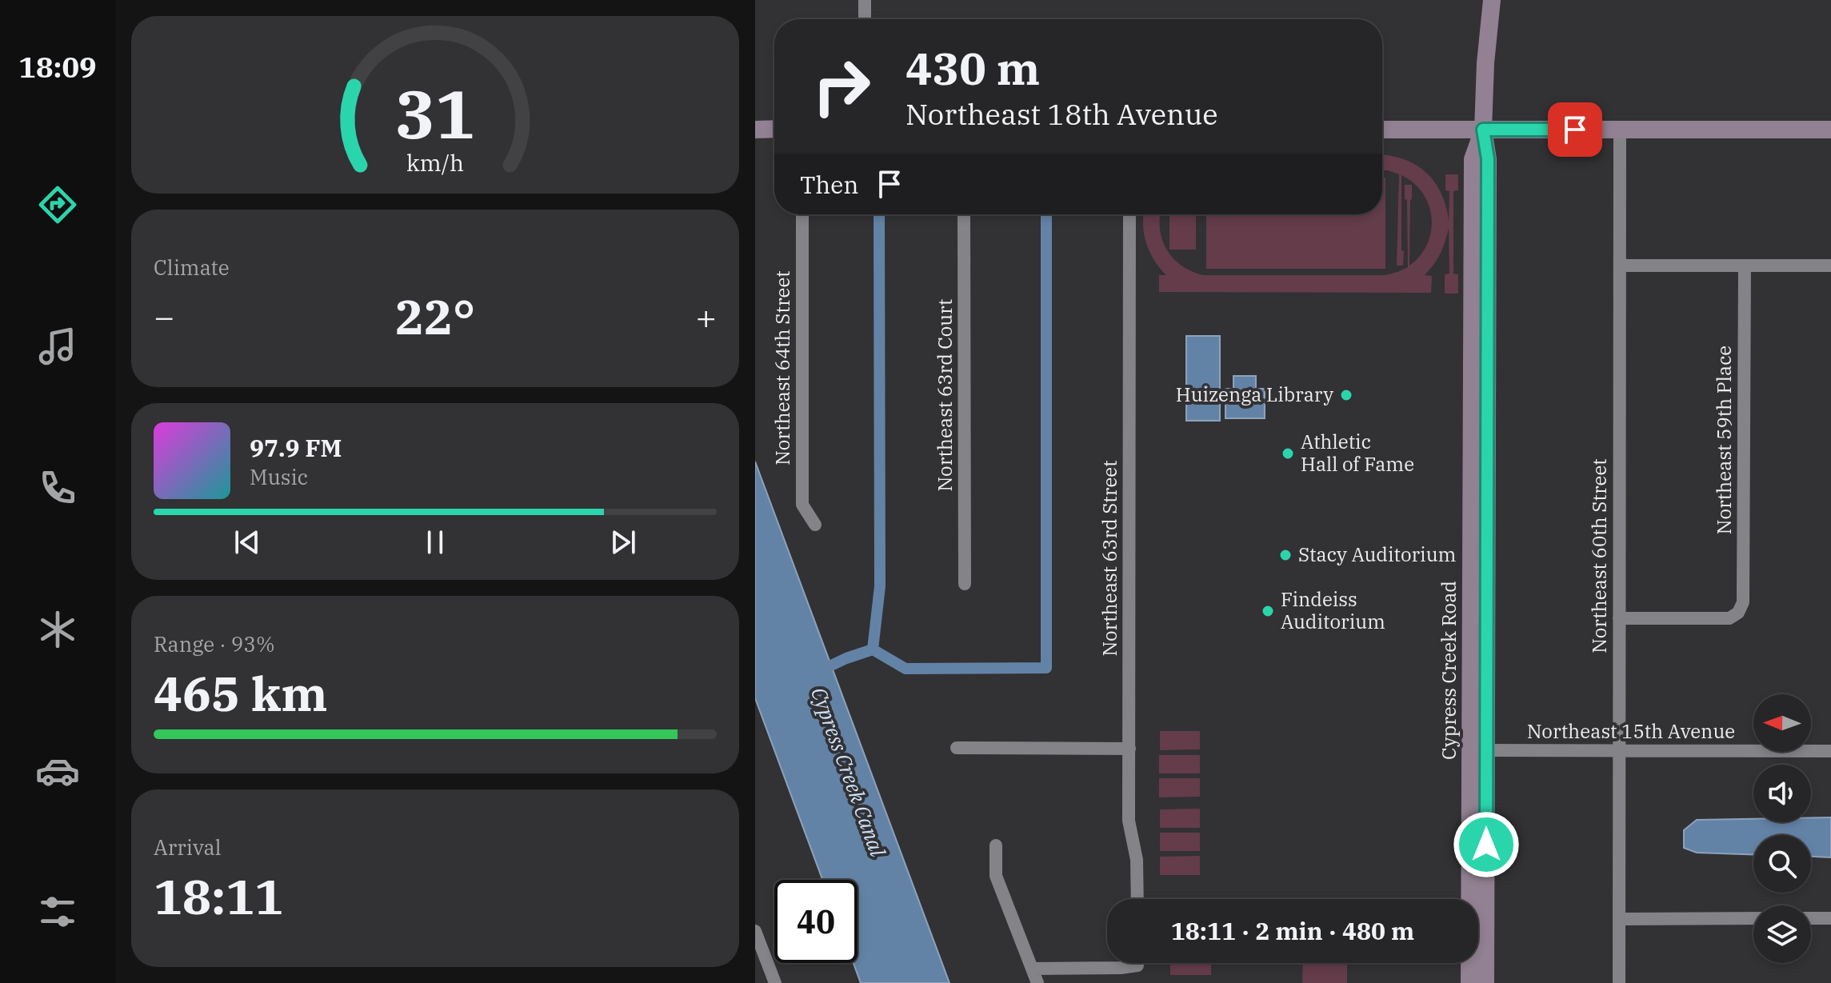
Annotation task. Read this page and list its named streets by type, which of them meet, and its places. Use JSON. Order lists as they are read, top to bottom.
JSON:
{
  "streets": {
    "street": [
      "Northeast 64th Street",
      "Northeast 63rd Court",
      "Northeast 59th Place",
      "Northeast 60th Street",
      "Northeast 63rd Street",
      "Cypress Creek Road",
      "Northeast 15th Avenue"
    ]
  },
  "crossings": [
    ["Northeast 59th Place", "Northeast 60th Street"],
    ["Northeast 60th Street", "Northeast 15th Avenue"],
    ["Cypress Creek Road", "Northeast 15th Avenue"]
  ],
  "water": ["Cypress Creek Canal"],
  "places": [
    "Huizenga Library",
    "Athletic Hall of Fame",
    "Stacy Auditorium",
    "Findeiss Auditorium"
  ],
  "north": "left",
  "page": {
    "tabs": "18:09",
    "turn": ["430 m", "Northeast 18th Avenue"],
    "then": "Then",
    "tile": [
      "Climate",
      ["Range · 93%", "465 km"],
      ["Arrival", "18:11"]
    ],
    "heat": ["−", "22°", "+"],
    "song": ["97.9 FM", "Music"],
    "limit": "40",
    "trip": "18:11 · 2 min · 480 m",
    "gauge": ["31", "km/h"]
  }
}
